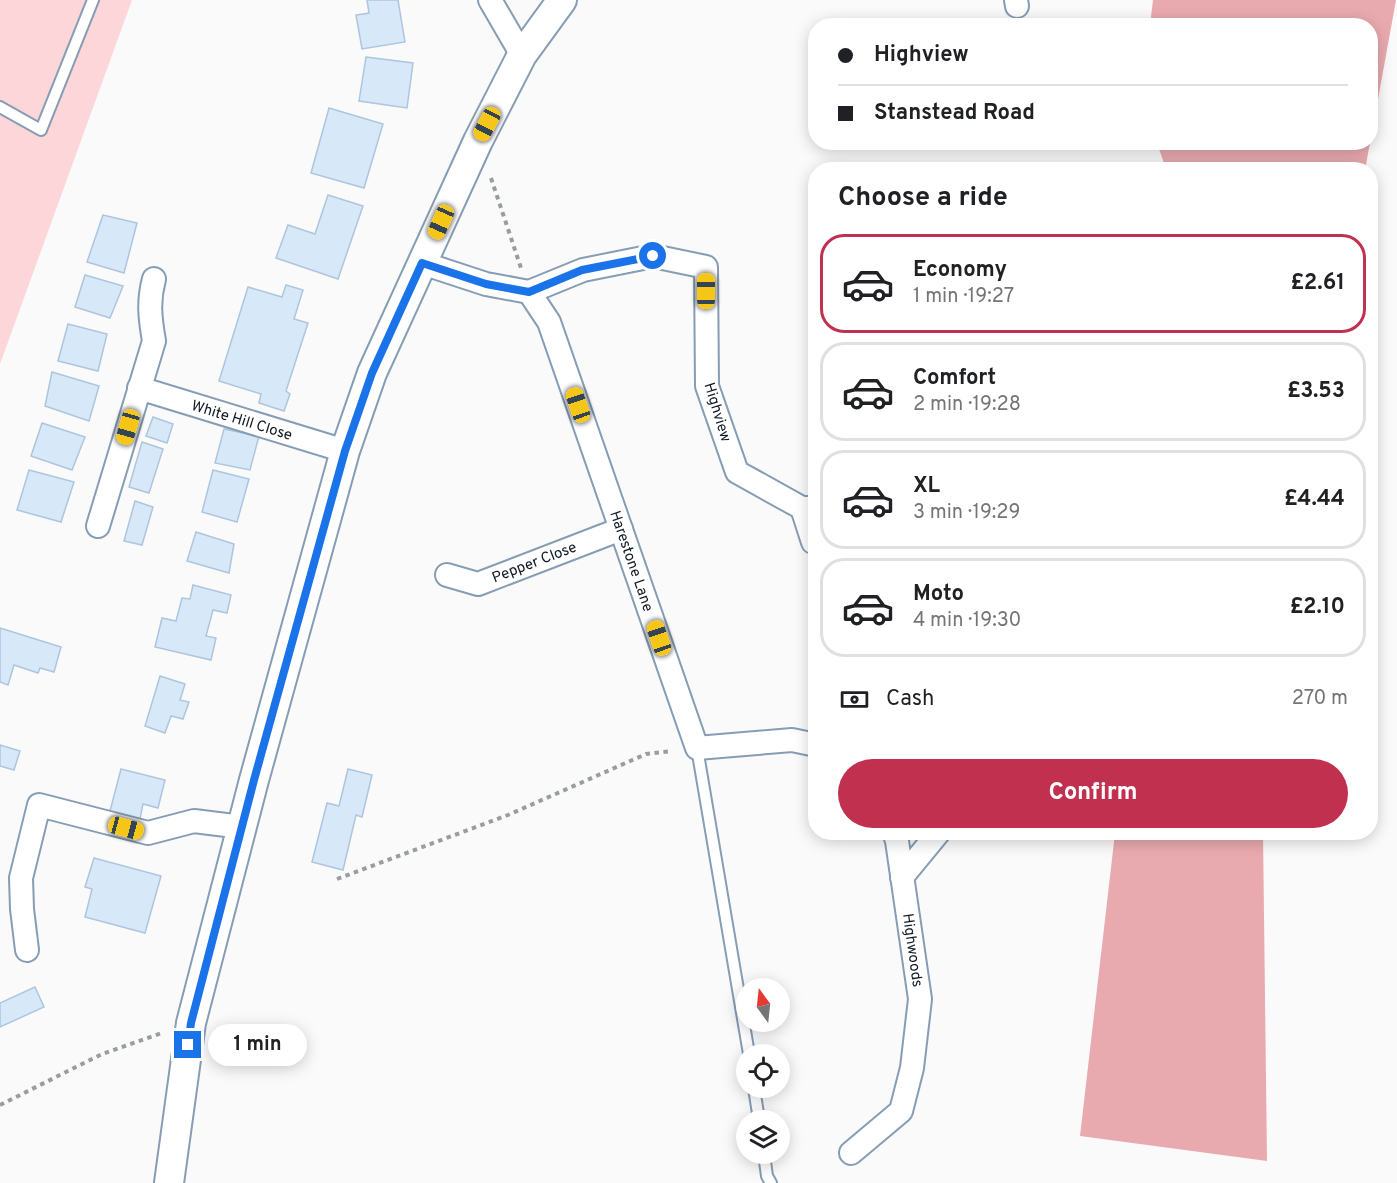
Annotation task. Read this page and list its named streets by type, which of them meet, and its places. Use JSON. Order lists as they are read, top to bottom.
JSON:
{
  "streets": {
    "street": [
      "Highview",
      "White Hill Close",
      "Harestone Lane",
      "Pepper Close",
      "Highwoods"
    ]
  },
  "crossings": [
    ["Highview", "Harestone Lane"],
    ["Harestone Lane", "Pepper Close"]
  ],
  "north": "top",
  "page": {
    "banner": ["Highview", "Stanstead Road"],
    "heading": "Choose a ride",
    "list": [
      {
        "name": "Economy",
        "note": "1 min · 19:27",
        "value": "£2.61"
      },
      {
        "name": "Comfort",
        "note": "2 min · 19:28",
        "value": "£3.53"
      },
      {
        "name": "XL",
        "note": "3 min · 19:29",
        "value": "£4.44"
      },
      {
        "name": "Moto",
        "note": "4 min · 19:30",
        "value": "£2.10"
      }
    ],
    "pay": ["Cash", "270 m"],
    "buttons": "Confirm",
    "bubble": "1 min"
  }
}
